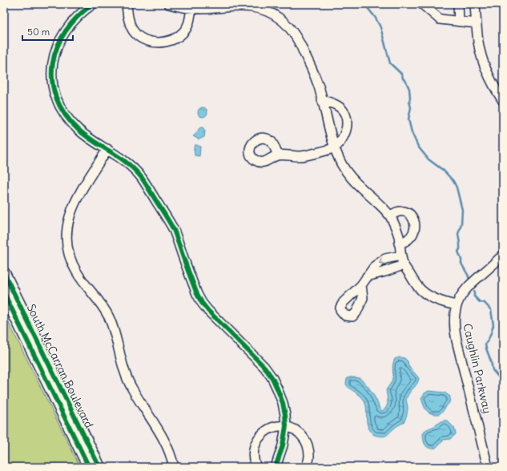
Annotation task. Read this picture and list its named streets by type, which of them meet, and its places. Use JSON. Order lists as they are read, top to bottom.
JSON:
{
  "streets": {
    "main road": ["South McCarran Boulevard"],
    "street": ["Caughlin Parkway"]
  },
  "scale_bar": "50 m"
}
